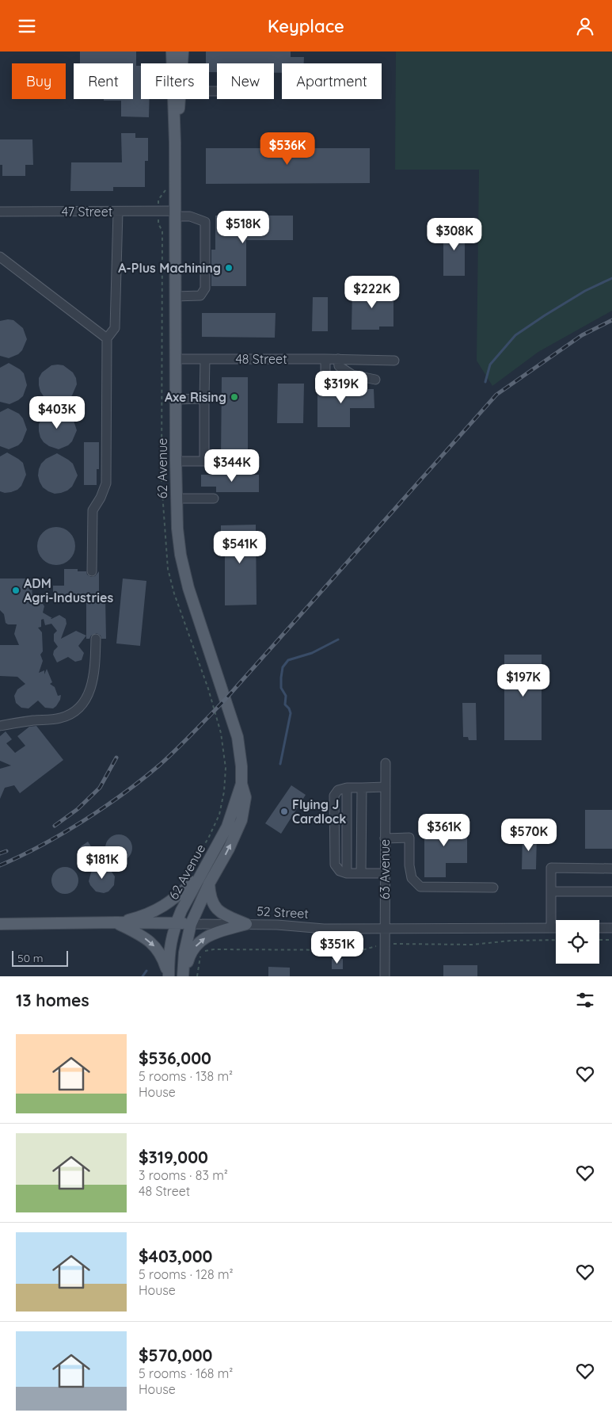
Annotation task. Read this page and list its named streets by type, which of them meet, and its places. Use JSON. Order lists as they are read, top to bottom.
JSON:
{
  "streets": {
    "main road": ["62 Avenue", "52 Street"],
    "street": ["47 Street", "48 Street", "63 Avenue"]
  },
  "crossings": [
    ["47 Street", "62 Avenue"],
    ["48 Street", "62 Avenue"],
    ["62 Avenue", "52 Street"],
    ["63 Avenue", "52 Street"]
  ],
  "places": [
    "A-Plus Machining",
    "Axe Rising",
    "ADM Agri-Industries",
    "Flying J Cardlock"
  ],
  "scale_bar": "50 m",
  "page": {
    "header": "Keyplace",
    "chip": [
      "Buy",
      "Rent",
      "Filters",
      "New",
      "Apartment"
    ],
    "price": [
      "$536K",
      "$518K",
      "$308K",
      "$222K",
      "$319K",
      "$403K",
      "$344K",
      "$541K",
      "$197K",
      "$361K",
      "$570K",
      "$181K",
      "$351K"
    ],
    "scale": "50 m",
    "heading": "13 homes",
    "list": [
      {
        "name": "$536,000",
        "note": "5 rooms · 138 m² · House"
      },
      {
        "name": "$319,000",
        "note": "3 rooms · 83 m² · 48 Street"
      },
      {
        "name": "$403,000",
        "note": "5 rooms · 128 m² · House"
      },
      {
        "name": "$570,000",
        "note": "5 rooms · 168 m² · House"
      }
    ]
  }
}
